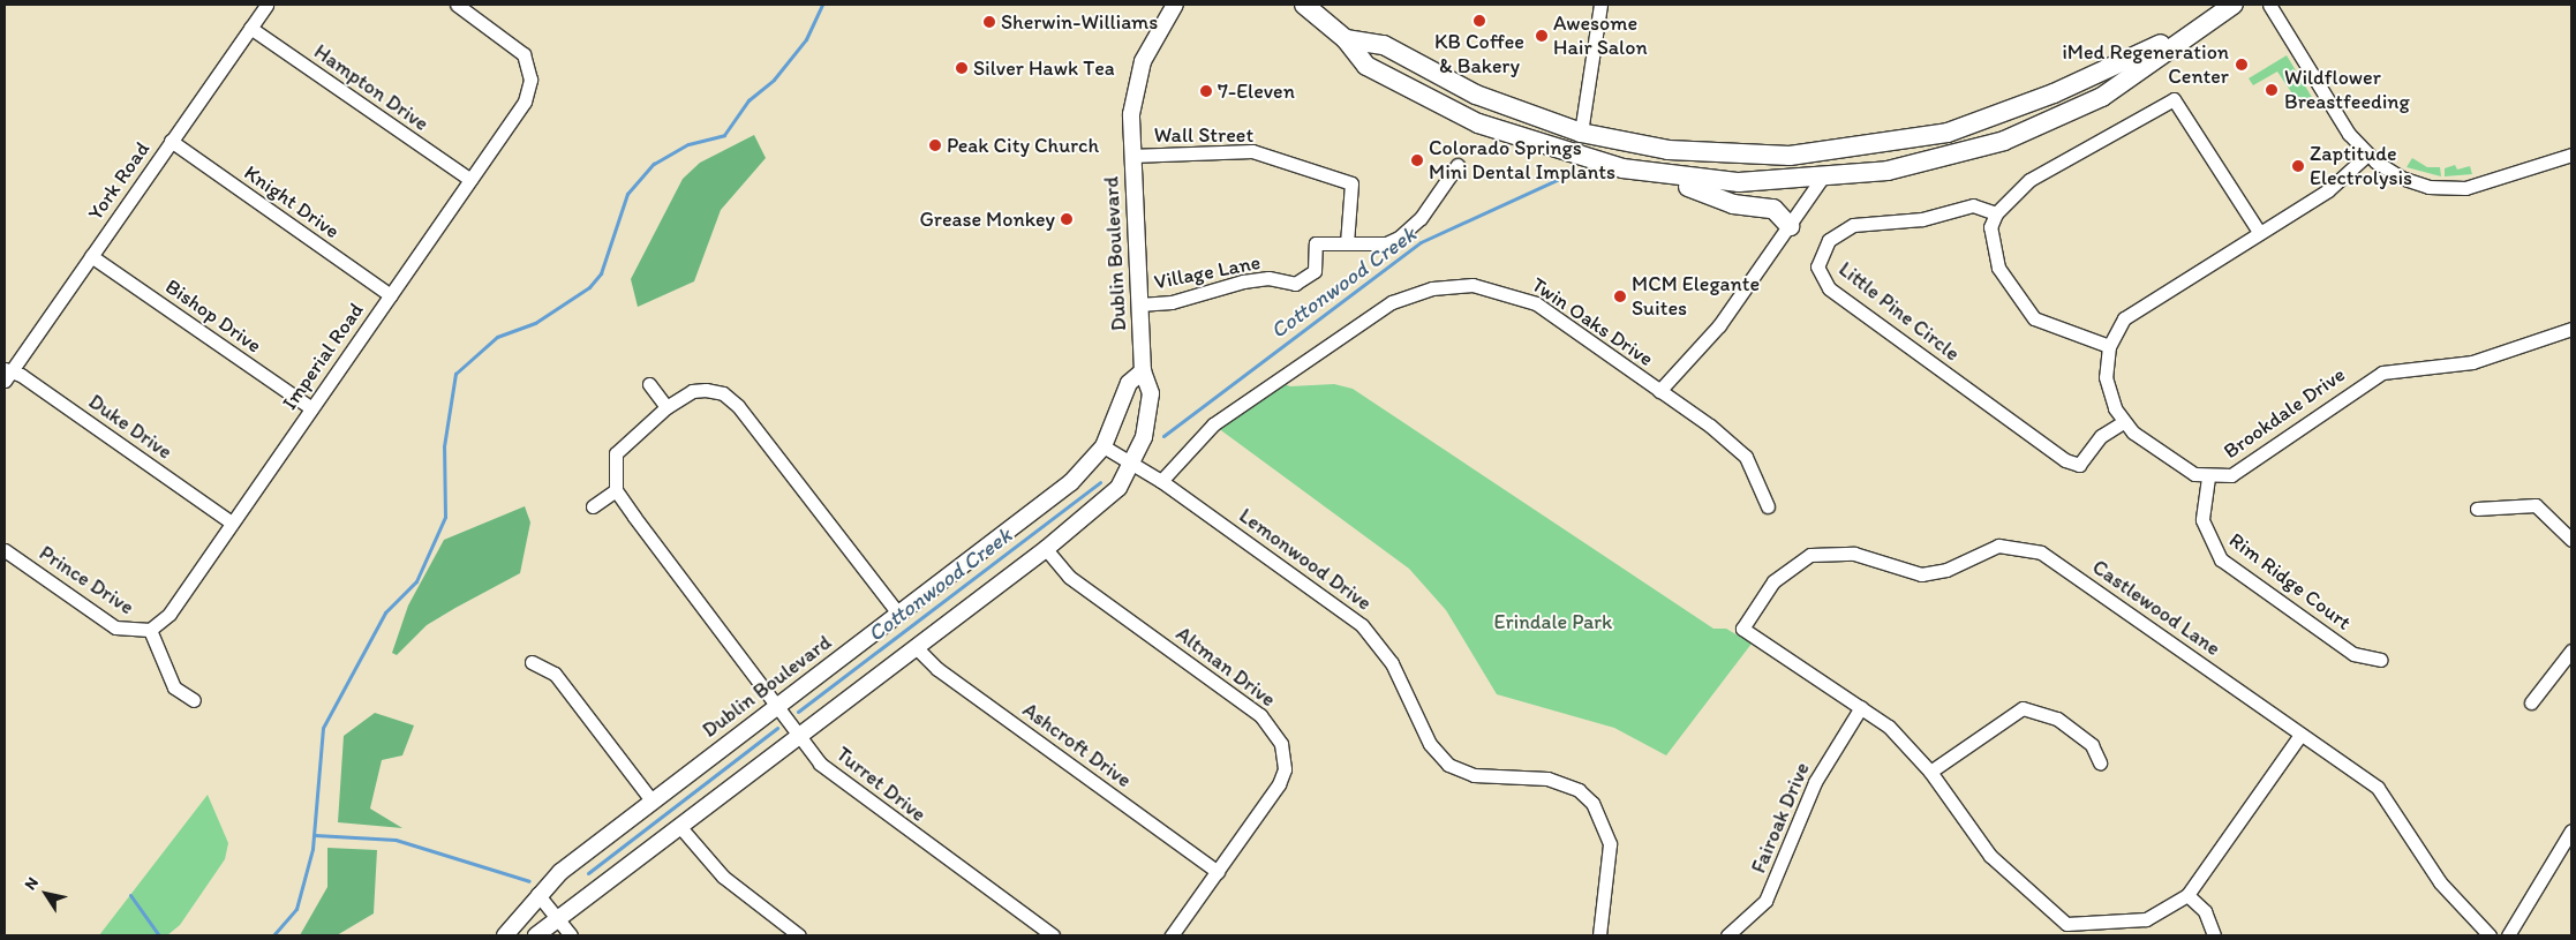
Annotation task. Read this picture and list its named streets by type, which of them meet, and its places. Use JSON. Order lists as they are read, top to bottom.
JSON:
{
  "streets": {
    "main road": ["Dublin Boulevard"],
    "street": [
      "Hampton Drive",
      "Wall Street",
      "York Road",
      "Knight Drive",
      "Village Lane",
      "Little Pine Circle",
      "Bishop Drive",
      "Twin Oaks Drive",
      "Imperial Road",
      "Brookdale Drive",
      "Duke Drive",
      "Lemonwood Drive",
      "Prince Drive",
      "Rim Ridge Court",
      "Castlewood Lane",
      "Altman Drive",
      "Ashcroft Drive",
      "Turret Drive",
      "Fairoak Drive"
    ]
  },
  "crossings": [
    ["Hampton Drive", "York Road"],
    ["Hampton Drive", "Imperial Road"],
    ["Wall Street", "Dublin Boulevard"],
    ["Wall Street", "Village Lane"],
    ["York Road", "Knight Drive"],
    ["York Road", "Bishop Drive"],
    ["York Road", "Duke Drive"],
    ["Knight Drive", "Imperial Road"],
    ["Dublin Boulevard", "Village Lane"],
    ["Dublin Boulevard", "Lemonwood Drive"],
    ["Dublin Boulevard", "Altman Drive"],
    ["Dublin Boulevard", "Ashcroft Drive"],
    ["Dublin Boulevard", "Turret Drive"],
    ["Little Pine Circle", "Brookdale Drive"],
    ["Bishop Drive", "Imperial Road"],
    ["Twin Oaks Drive", "Lemonwood Drive"],
    ["Imperial Road", "Duke Drive"],
    ["Imperial Road", "Prince Drive"],
    ["Brookdale Drive", "Rim Ridge Court"],
    ["Castlewood Lane", "Fairoak Drive"],
    ["Altman Drive", "Ashcroft Drive"]
  ],
  "water": ["Cottonwood Creek"],
  "parks": ["Erindale Park"],
  "places": [
    "KB Coffee & Bakery",
    "Sherwin-Williams",
    "Awesome Hair Salon",
    "iMed Regeneration Center",
    "Silver Hawk Tea",
    "Wildflower Breastfeeding",
    "7-Eleven",
    "Peak City Church",
    "Colorado Springs Mini Dental Implants",
    "Zaptitude Electrolysis",
    "Grease Monkey",
    "MCM Elegante Suites"
  ],
  "north": "top left"
}
